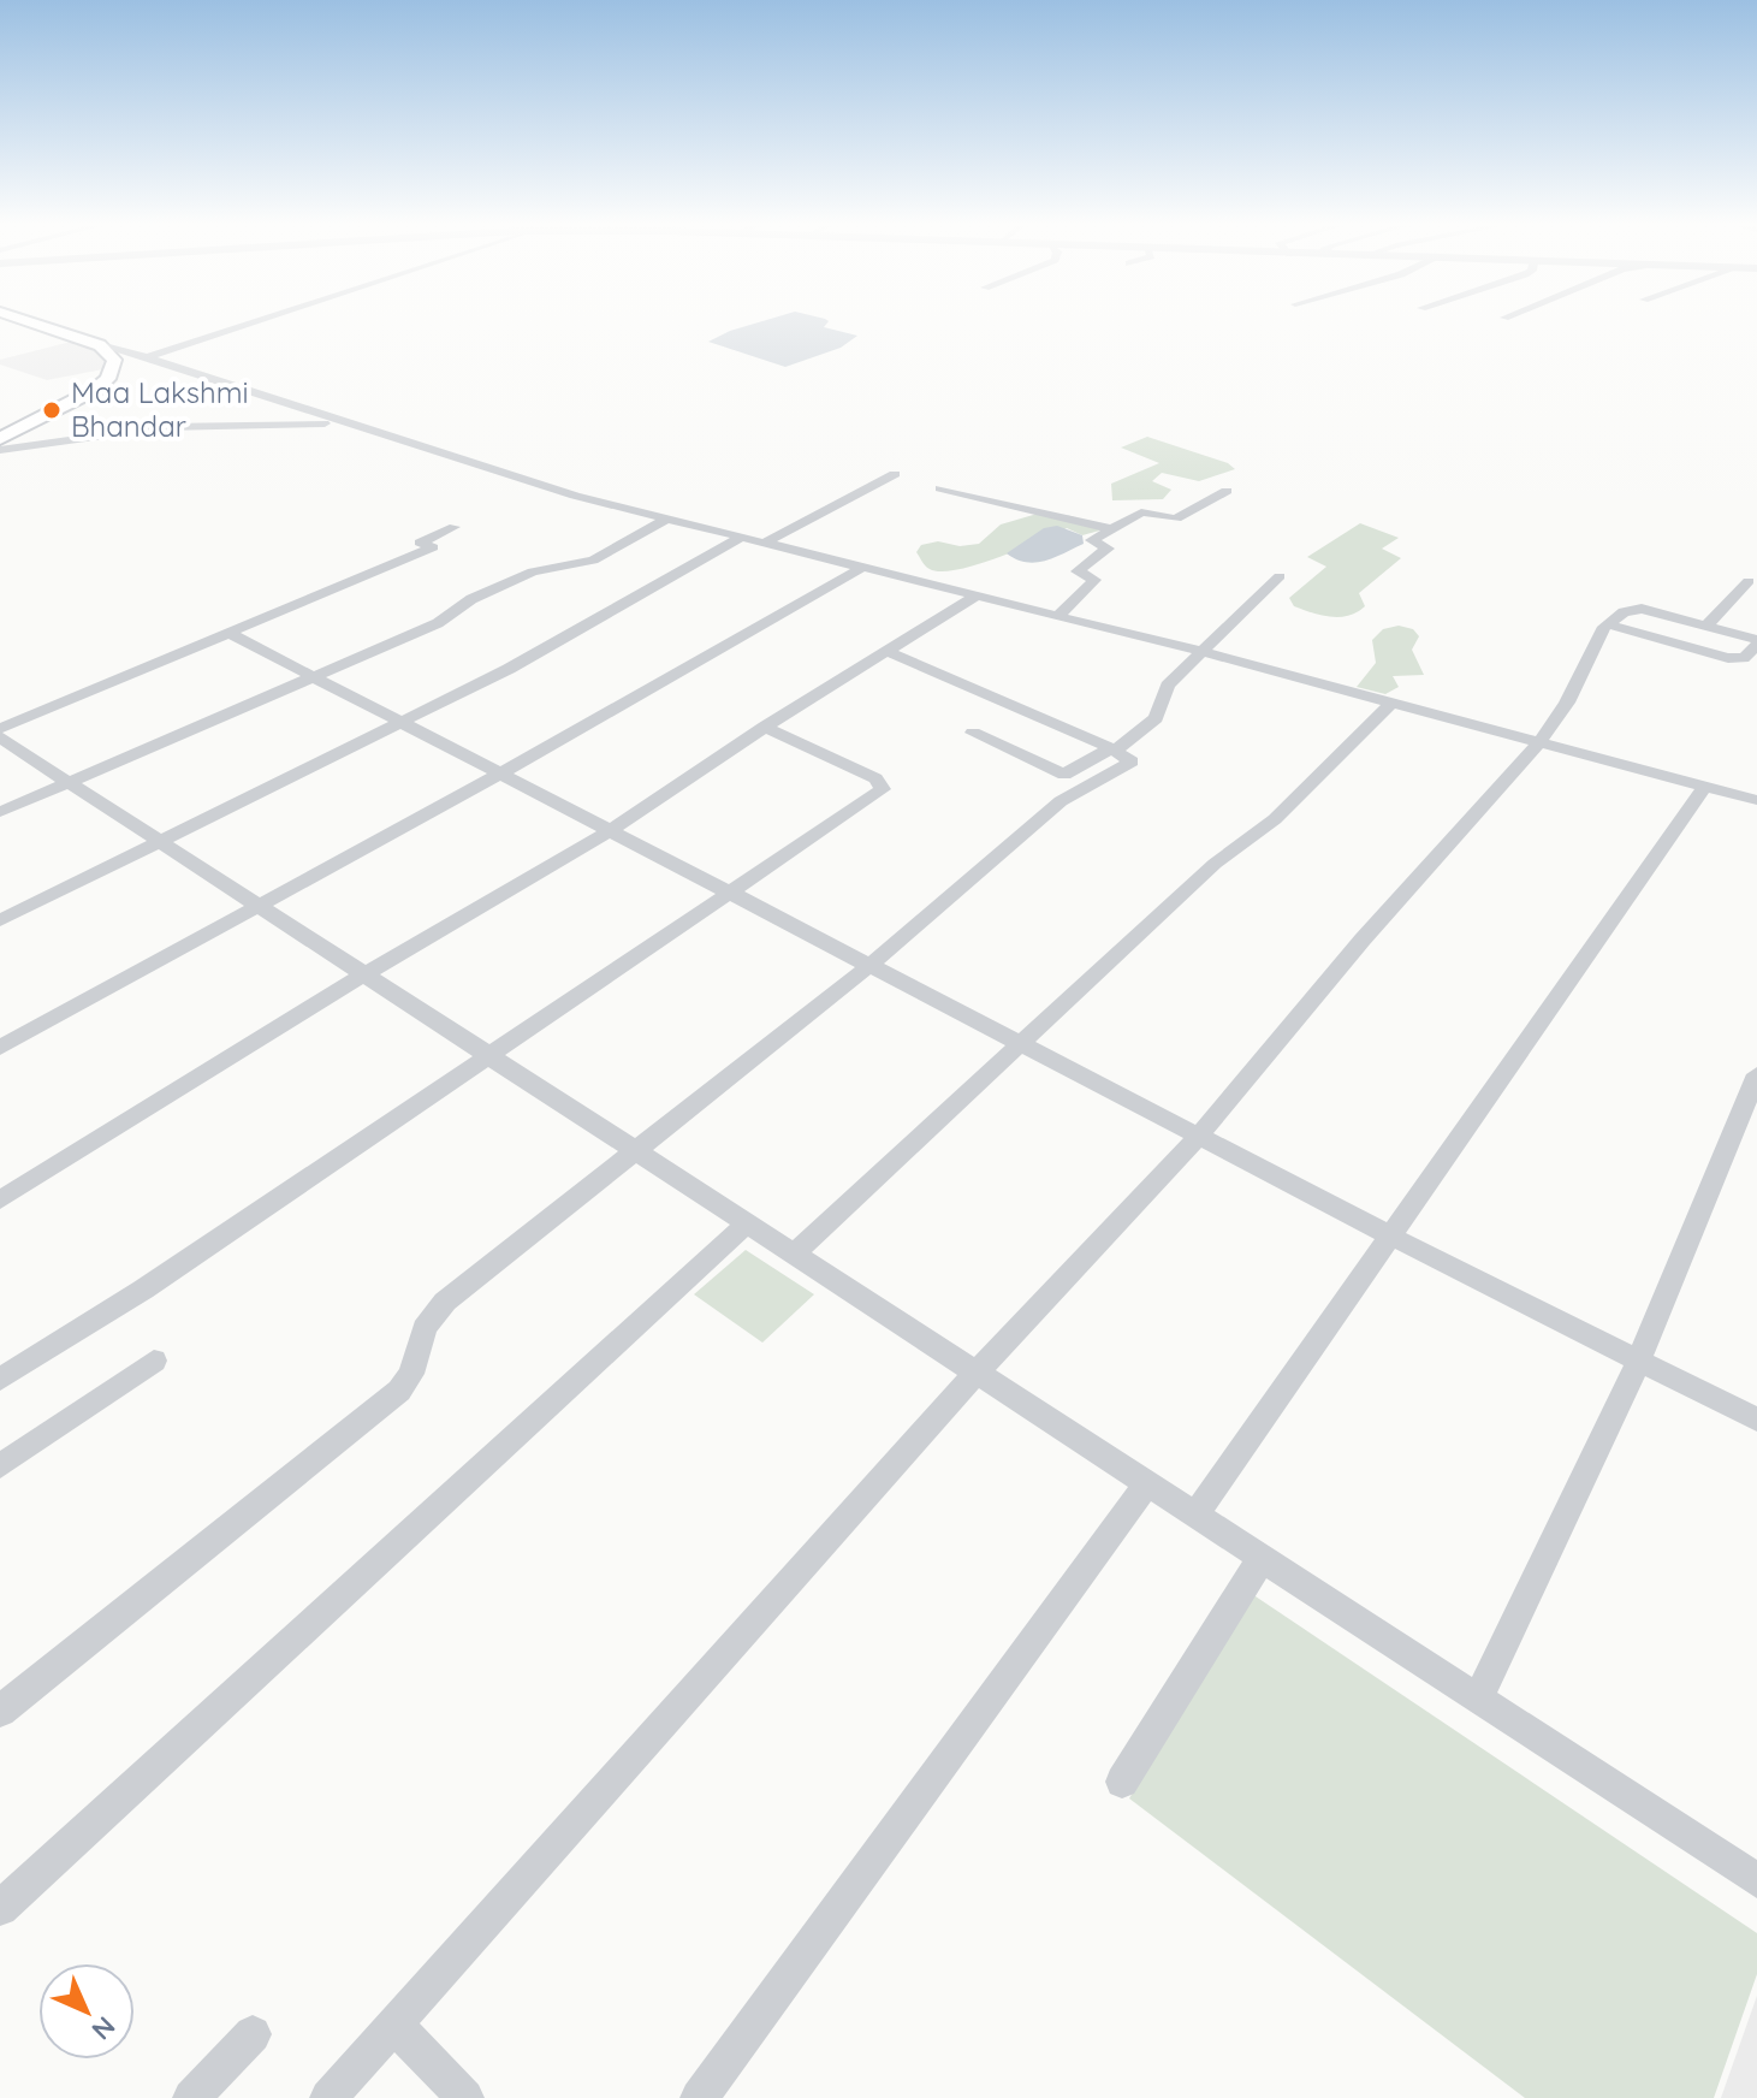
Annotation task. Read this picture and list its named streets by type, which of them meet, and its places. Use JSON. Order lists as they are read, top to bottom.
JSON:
{
  "places": ["Maa Lakshmi Bhandar"],
  "north": "bottom right"
}
